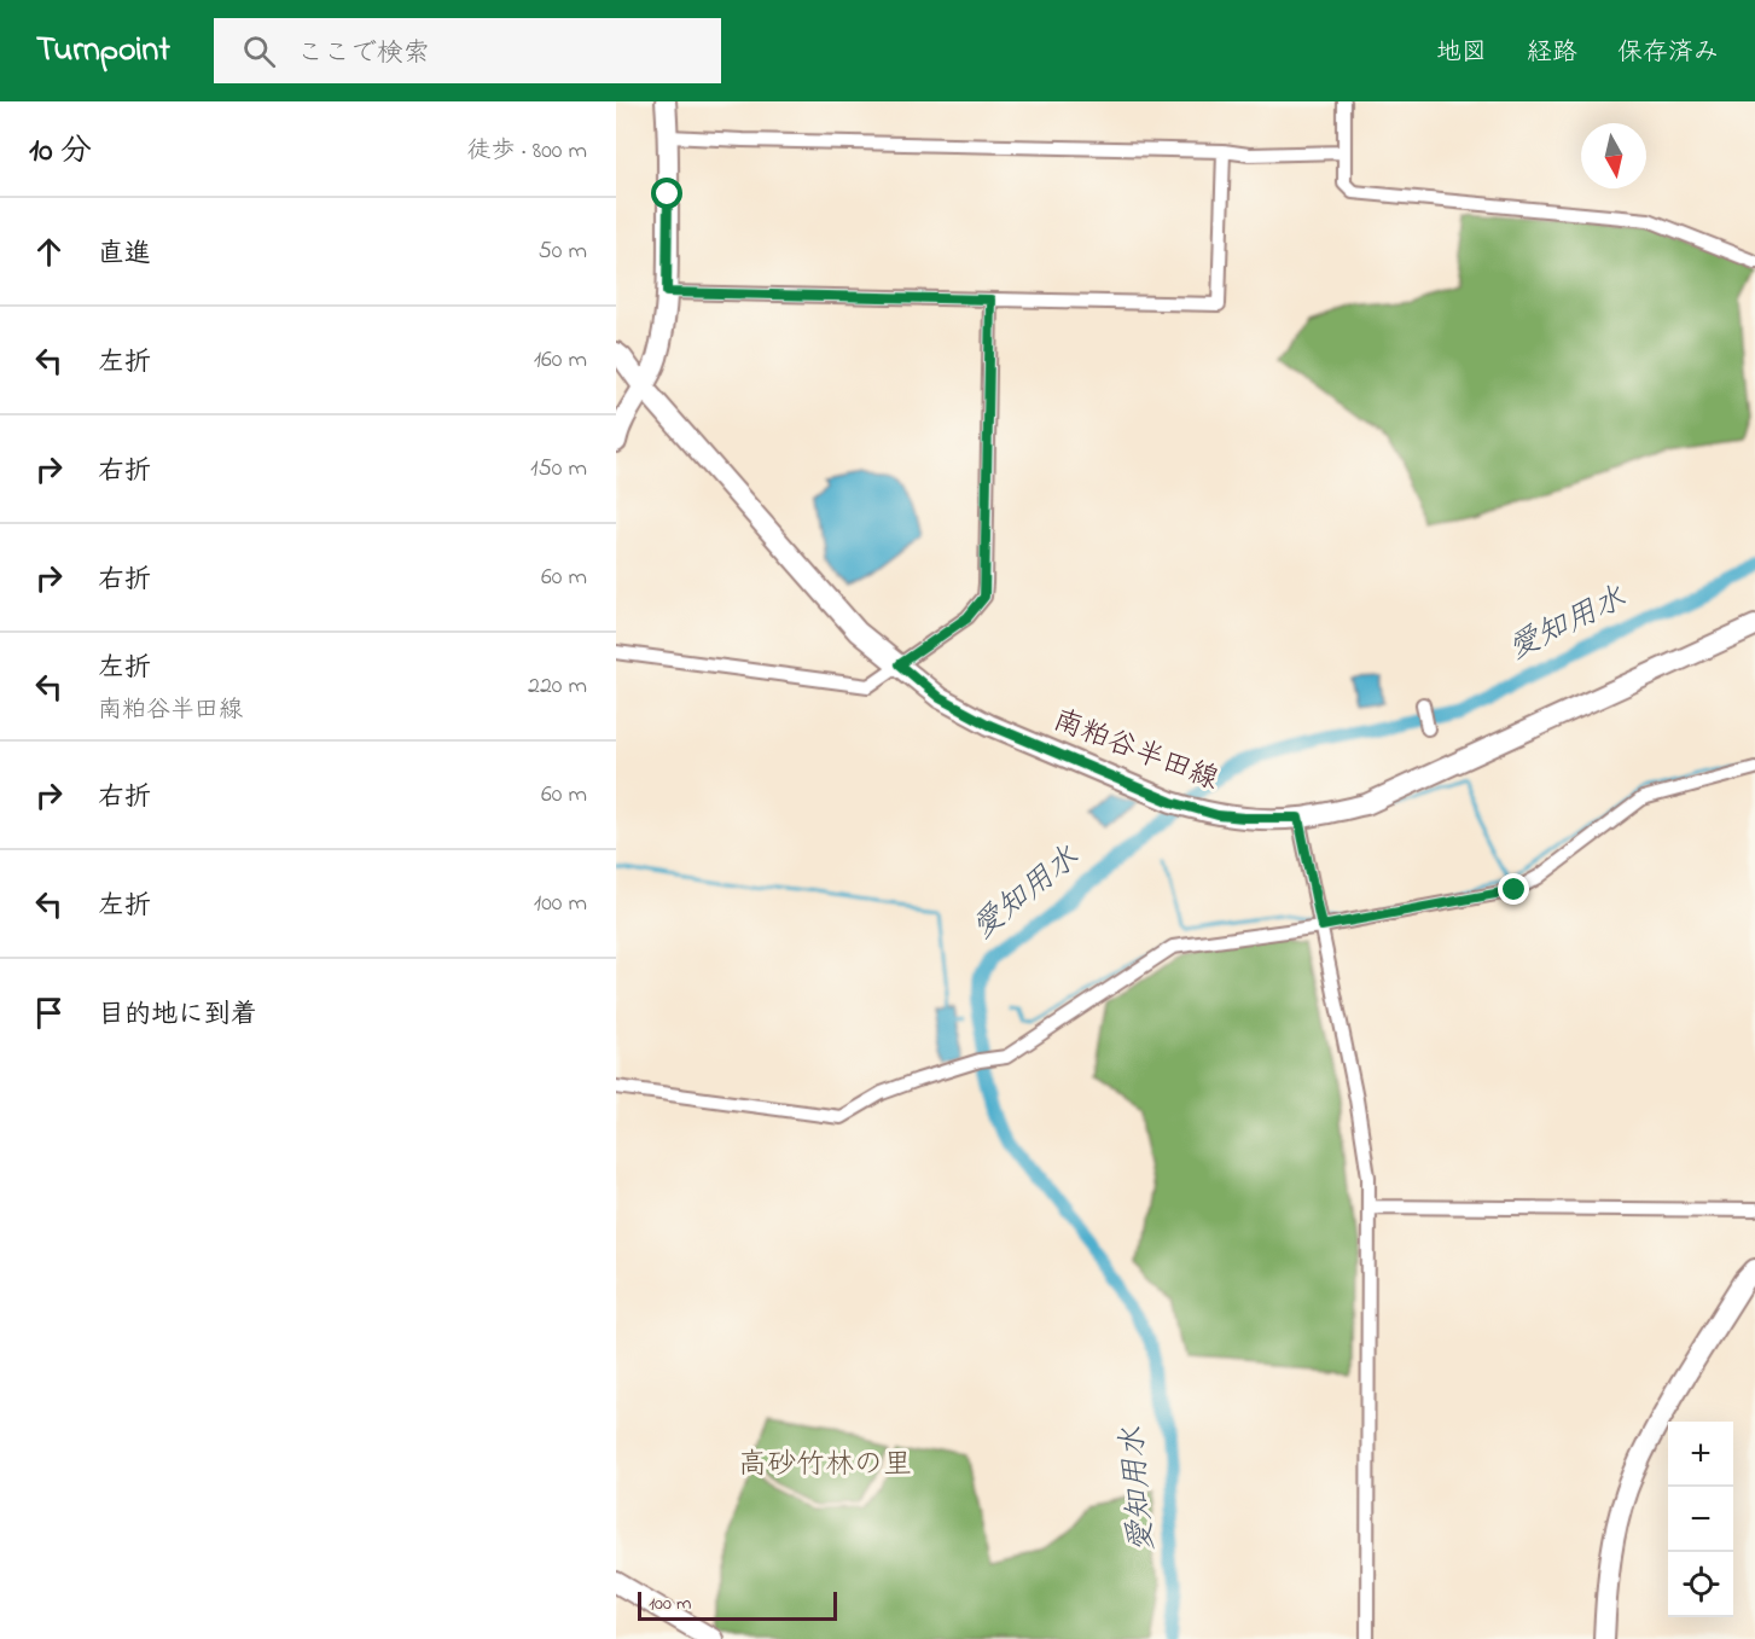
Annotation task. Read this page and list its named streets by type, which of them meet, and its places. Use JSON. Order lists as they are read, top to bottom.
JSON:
{
  "streets": {
    "main road": ["南粕谷半田線"]
  },
  "water": ["愛知用水"],
  "parks": ["高砂竹林の里"],
  "scale_bar": "100 m",
  "north": "bottom",
  "page": {
    "header": "Turnpoint",
    "search": "ここで検索",
    "nav": ["地図", "経路", "保存済み"],
    "heading": ["10 分", "徒歩 · 800 m"],
    "list": [
      ["直進", "50 m"],
      ["左折", "160 m"],
      ["右折", "150 m"],
      ["右折", "60 m"],
      ["左折", "南粕谷半田線", "220 m"],
      ["右折", "60 m"],
      ["左折", "100 m"],
      "目的地に到着"
    ],
    "map_buttons": ["+", "−"],
    "scale": "100 m"
  }
}
